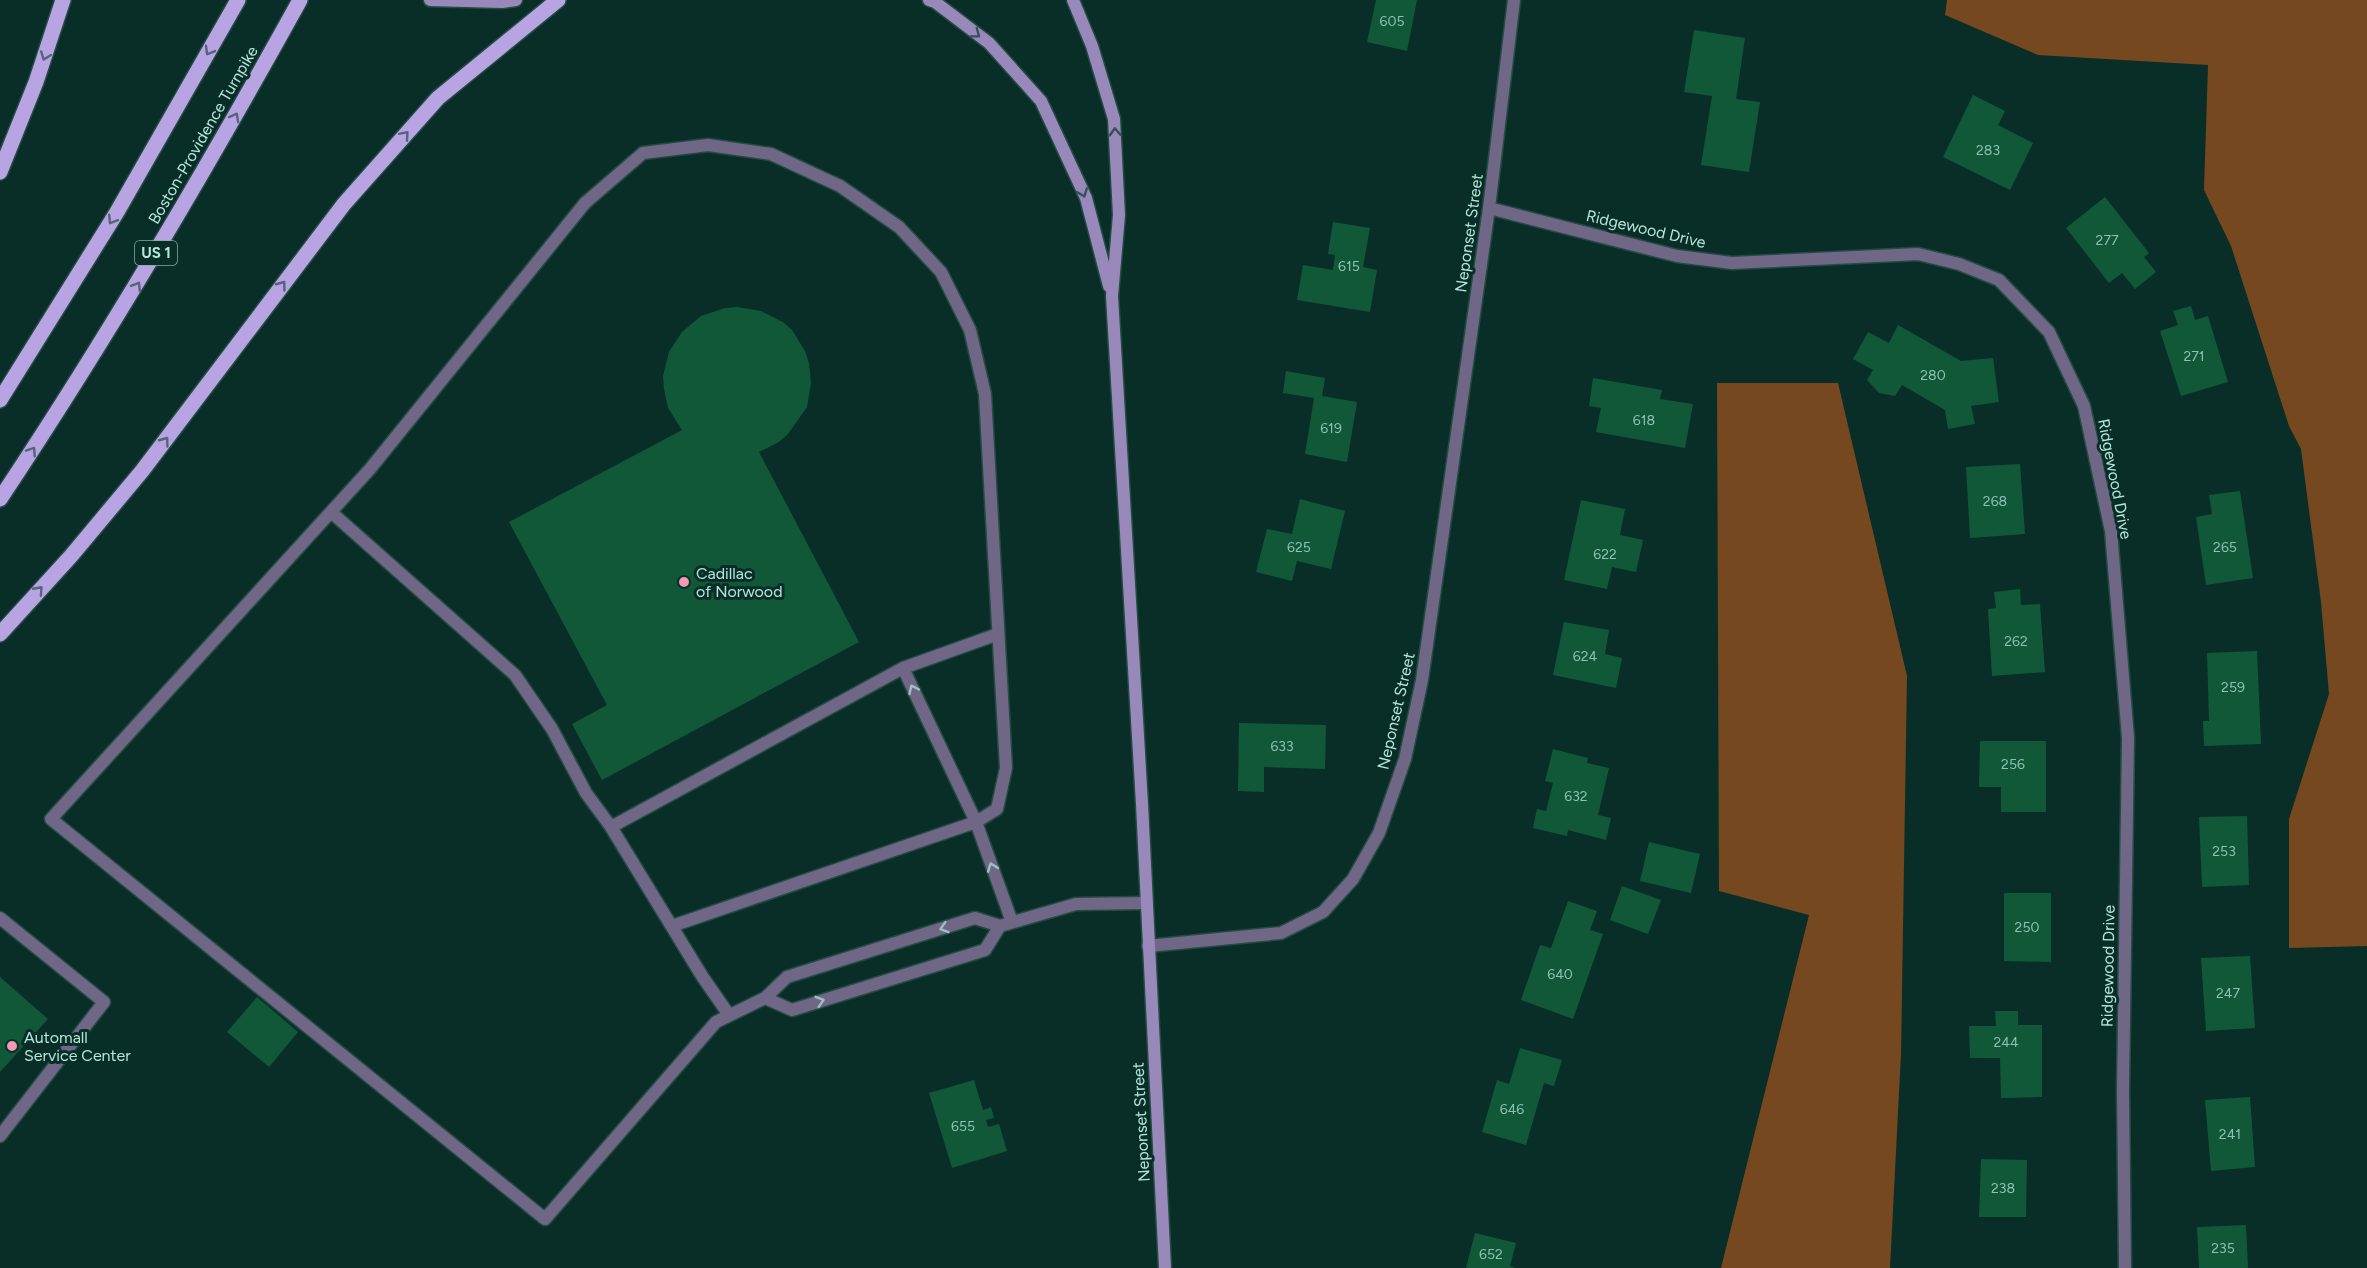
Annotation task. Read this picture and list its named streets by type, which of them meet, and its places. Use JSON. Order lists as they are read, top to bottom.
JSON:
{
  "streets": {
    "main road": ["Boston-Providence Turnpike", "Neponset Street", "US 1"],
    "street": ["Ridgewood Drive"]
  },
  "crossings": [
    ["Ridgewood Drive", "Neponset Street"]
  ],
  "places": ["Cadillac of Norwood", "Automall Service Center"],
  "house_numbers": [
    "605",
    "283",
    "277",
    "615",
    "271",
    "280",
    "618",
    "619",
    "268",
    "625",
    "265",
    "622",
    "262",
    "624",
    "259",
    "633",
    "256",
    "632",
    "253",
    "250",
    "640",
    "247",
    "244",
    "646",
    "655",
    "241",
    "238",
    "235",
    "652"
  ]
}
